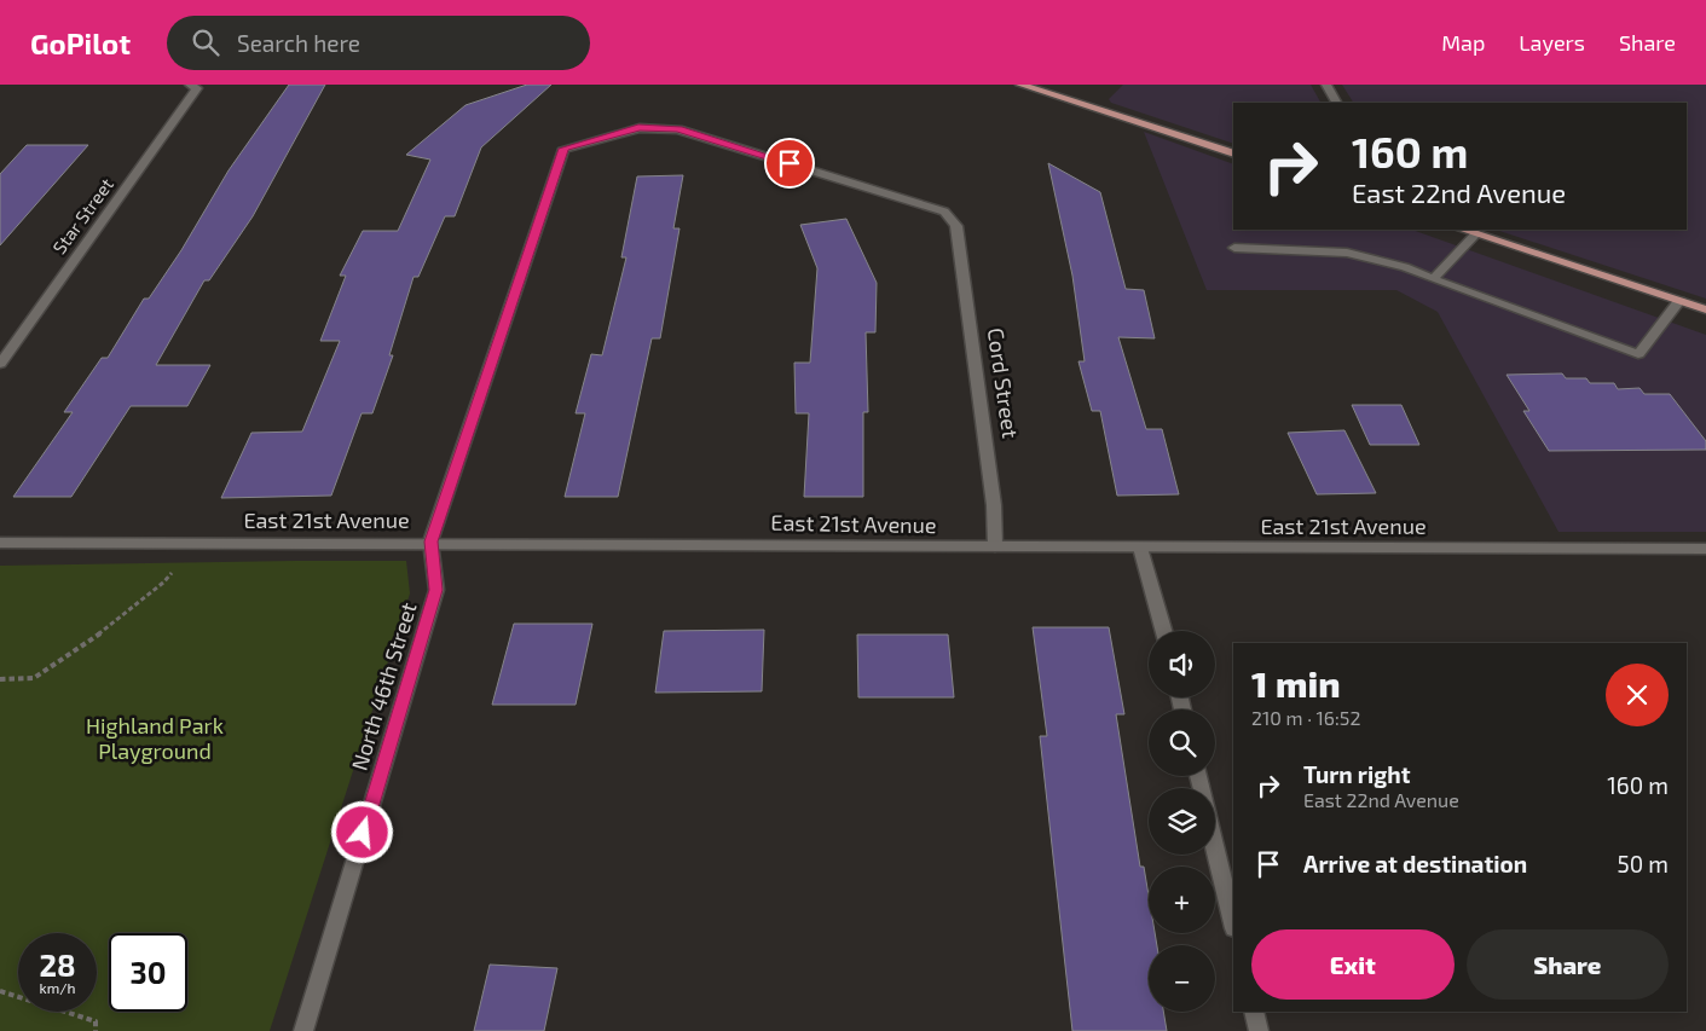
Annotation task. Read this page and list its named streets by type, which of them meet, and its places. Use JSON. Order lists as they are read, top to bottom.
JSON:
{
  "streets": {
    "street": [
      "Star Street",
      "Cord Street",
      "East 21st Avenue",
      "North 46th Street"
    ]
  },
  "crossings": [
    ["Cord Street", "East 21st Avenue"],
    ["Cord Street", "North 46th Street"],
    ["East 21st Avenue", "North 46th Street"]
  ],
  "parks": ["Highland Park Playground"],
  "page": {
    "header": "GoPilot",
    "search": "Search here",
    "nav": ["Map", "Layers", "Share"],
    "turn": ["160 m", "East 22nd Avenue"],
    "map_buttons": ["+", "−"],
    "heading": ["1 min", "210 m · 16:52"],
    "list": [
      {
        "name": "Turn right",
        "note": "East 22nd Avenue",
        "value": "160 m"
      },
      {
        "name": "Arrive at destination",
        "value": "50 m"
      }
    ],
    "buttons": ["Exit", "Share"],
    "speed": "28 km/h",
    "limit": "30"
  }
}
